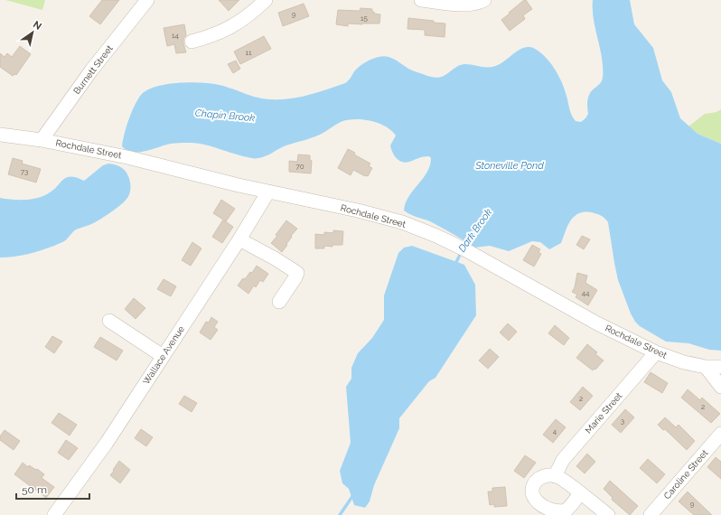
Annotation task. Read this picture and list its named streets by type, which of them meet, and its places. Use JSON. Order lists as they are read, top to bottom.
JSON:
{
  "streets": {
    "street": [
      "Burnett Street",
      "Rochdale Street",
      "Wallace Avenue",
      "Marie Street",
      "Caroline Street"
    ]
  },
  "crossings": [
    ["Burnett Street", "Rochdale Street"],
    ["Rochdale Street", "Wallace Avenue"],
    ["Rochdale Street", "Marie Street"]
  ],
  "water": ["Chapin Brook", "Stoneville Pond", "Dark Brook"],
  "house_numbers": [
    "9",
    "15",
    "14",
    "11",
    "70",
    "73",
    "44",
    "2",
    "2",
    "3",
    "4",
    "9"
  ],
  "scale_bar": "50 m",
  "north": "top right"
}
